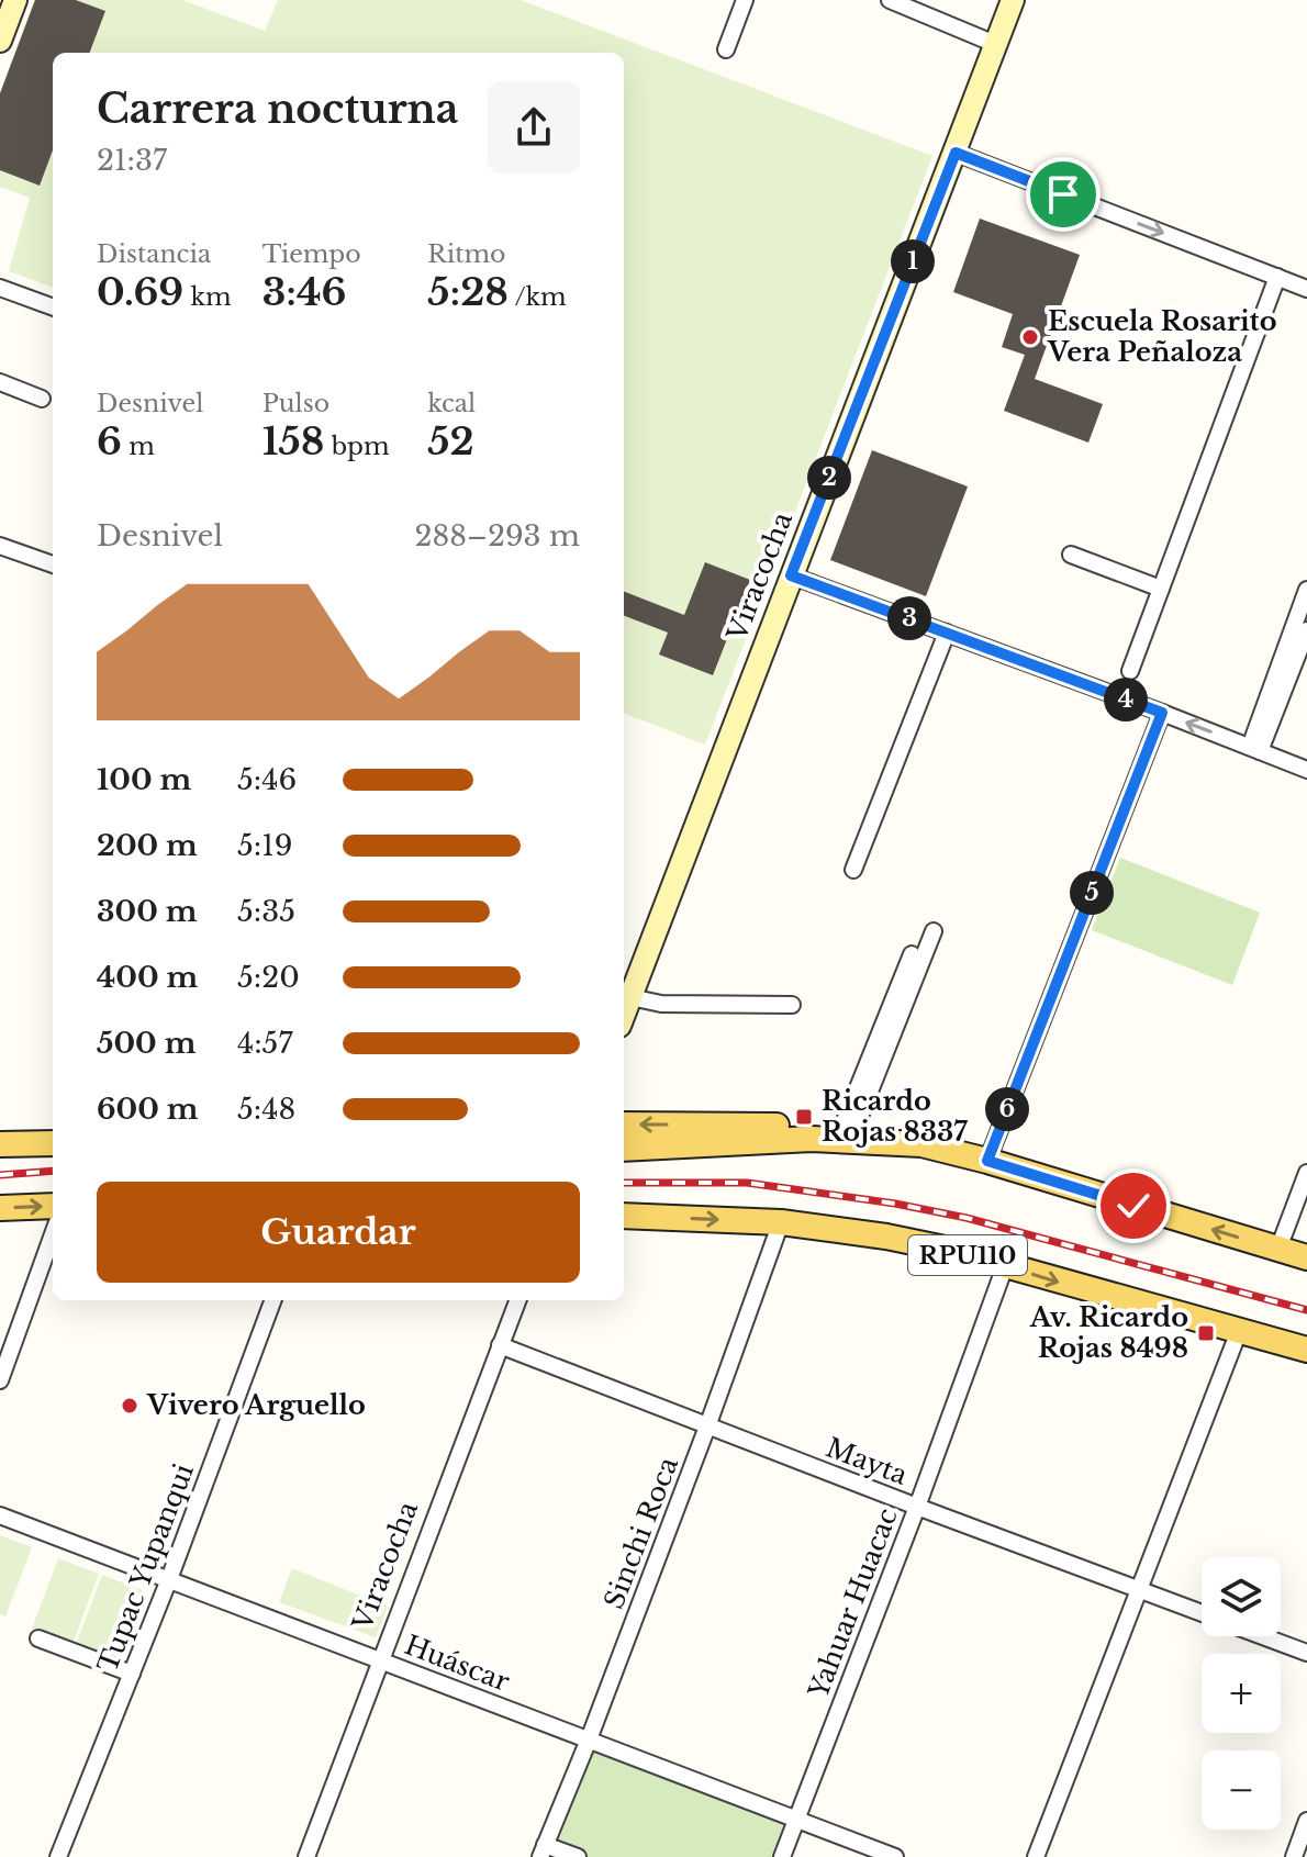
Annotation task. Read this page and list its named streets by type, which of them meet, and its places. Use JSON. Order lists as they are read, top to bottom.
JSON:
{
  "streets": {
    "main road": ["Viracocha", "RPU110"],
    "street": [
      "Mayta",
      "Sinchi Roca",
      "Tupac Yupanqui",
      "Yahuar Huacac",
      "Huáscar"
    ]
  },
  "crossings": [
    ["Viracocha", "Mayta"],
    ["Viracocha", "Huáscar"],
    ["RPU110", "Sinchi Roca"],
    ["RPU110", "Yahuar Huacac"],
    ["Mayta", "Sinchi Roca"],
    ["Mayta", "Yahuar Huacac"],
    ["Sinchi Roca", "Huáscar"],
    ["Tupac Yupanqui", "Huáscar"],
    ["Yahuar Huacac", "Huáscar"]
  ],
  "places": {
    "other": ["Escuela Rosarito Vera Peñaloza", "Vivero Arguello"],
    "transit": ["Ricardo Rojas 8337", "Av. Ricardo Rojas 8498"]
  },
  "page": {
    "heading": ["Carrera nocturna", "21:37"],
    "stats": [
      ["Distancia", "0.69 km"],
      ["Tiempo", "3:46"],
      ["Ritmo", "5:28 /km"],
      ["Desnivel", "6 m"],
      ["Pulso", "158 bpm"],
      ["kcal", "52"]
    ],
    "pins": [
      "1",
      "2",
      "3",
      "4",
      "5",
      "6"
    ],
    "chart": ["Desnivel", "288–293 m"],
    "list": [
      {
        "name": "100 m",
        "note": "5:46"
      },
      {
        "name": "200 m",
        "note": "5:19"
      },
      {
        "name": "300 m",
        "note": "5:35"
      },
      {
        "name": "400 m",
        "note": "5:20"
      },
      {
        "name": "500 m",
        "note": "4:57"
      },
      {
        "name": "600 m",
        "note": "5:48"
      }
    ],
    "buttons": "Guardar",
    "map_buttons": ["+", "−"]
  }
}
